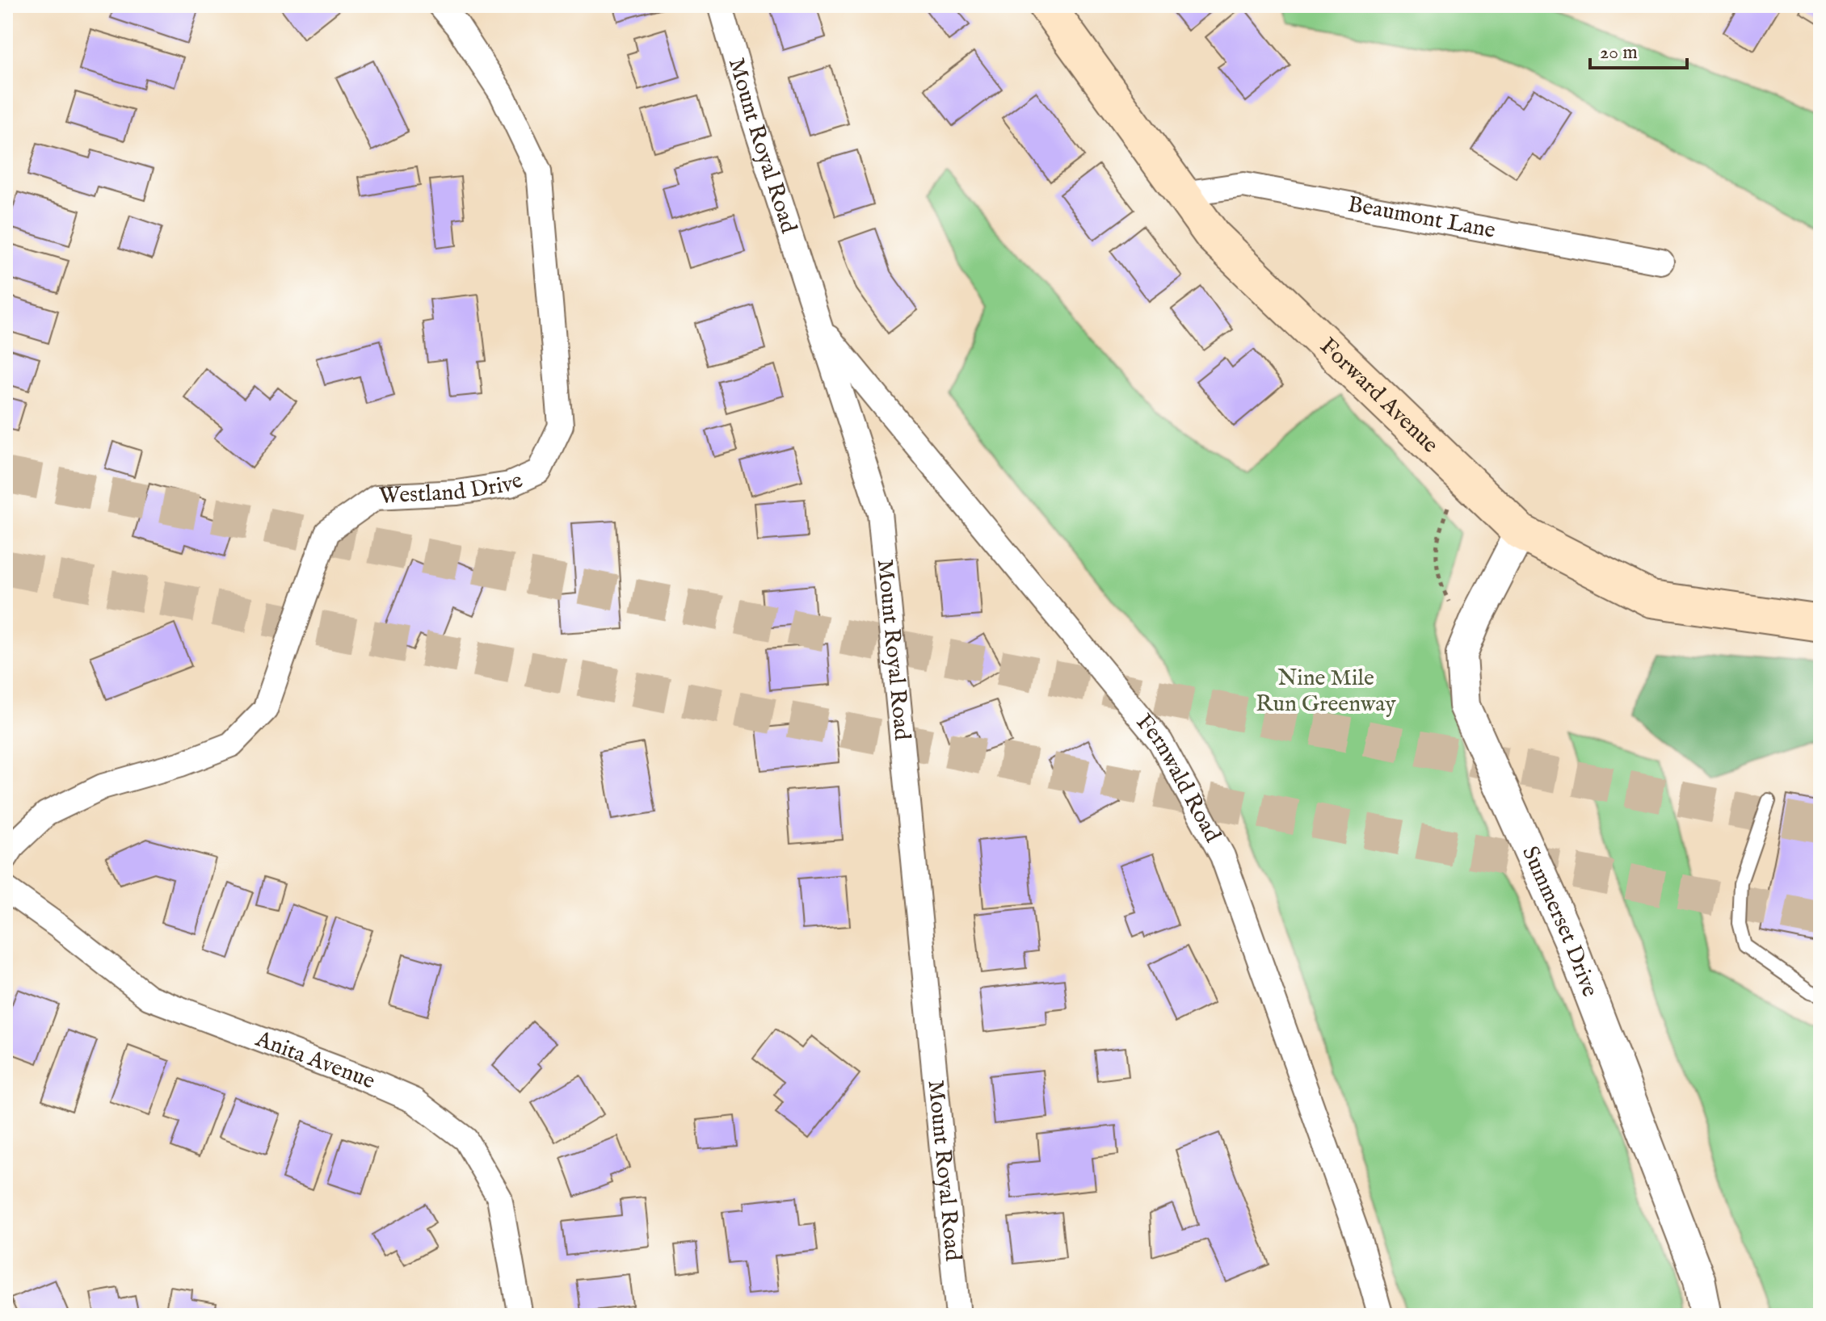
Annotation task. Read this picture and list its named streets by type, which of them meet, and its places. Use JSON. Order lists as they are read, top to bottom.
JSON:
{
  "streets": {
    "main road": ["Forward Avenue"],
    "street": [
      "Mount Royal Road",
      "Beaumont Lane",
      "Westland Drive",
      "Fernwald Road",
      "Summerset Drive",
      "Anita Avenue"
    ]
  },
  "crossings": [
    ["Mount Royal Road", "Fernwald Road"],
    ["Beaumont Lane", "Forward Avenue"],
    ["Forward Avenue", "Summerset Drive"]
  ],
  "parks": ["Nine Mile Run Greenway"],
  "scale_bar": "20 m"
}
